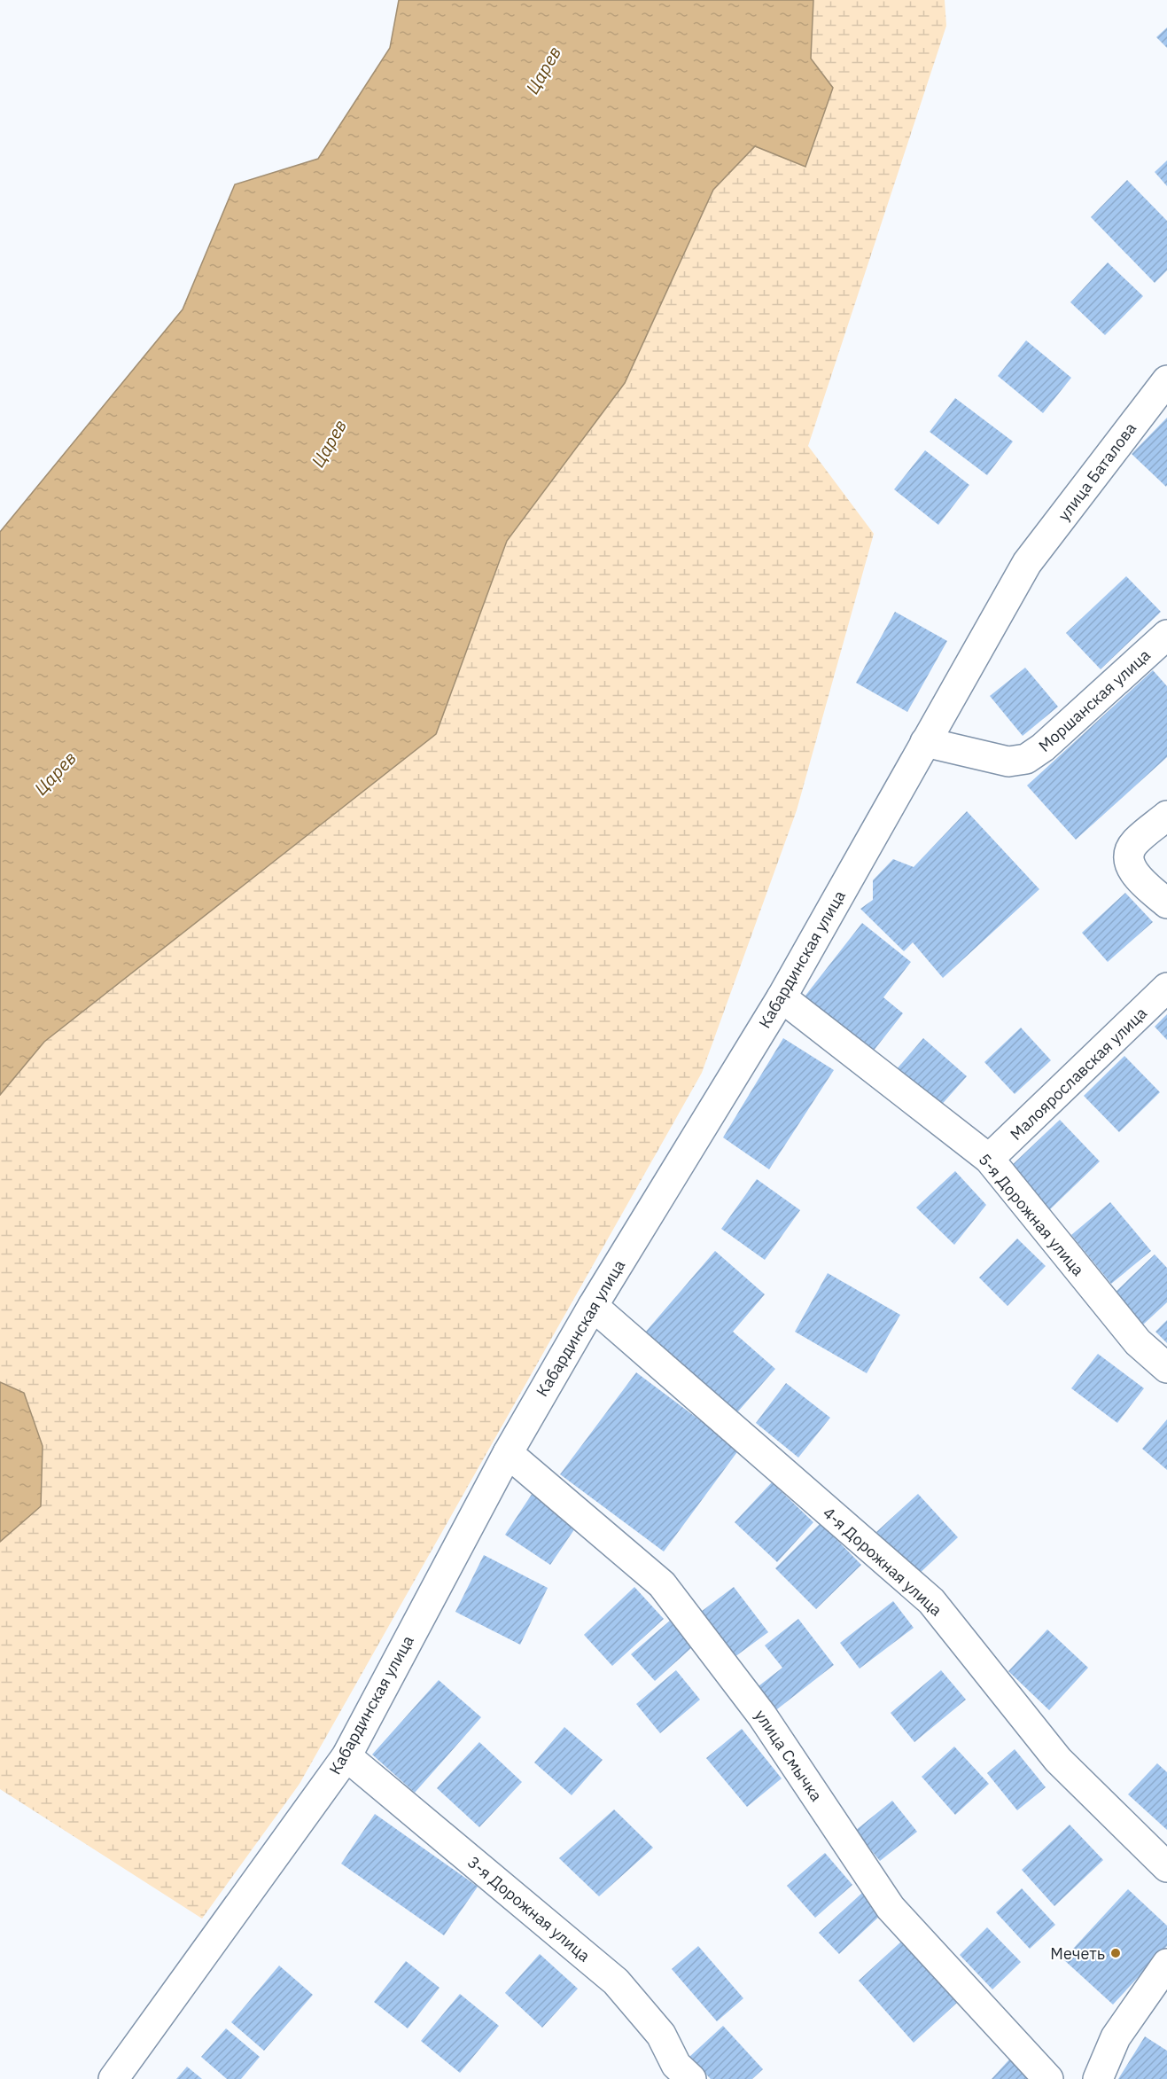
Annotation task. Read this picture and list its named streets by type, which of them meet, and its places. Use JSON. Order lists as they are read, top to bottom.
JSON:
{
  "streets": {
    "street": [
      "улица Баталова",
      "Моршанская улица",
      "Кабардинская улица",
      "Малоярославская улица",
      "5-я Дорожная улица",
      "4-я Дорожная улица",
      "улица Смычка",
      "3-я Дорожная улица"
    ]
  },
  "crossings": [
    ["улица Баталова", "Кабардинская улица"],
    ["Моршанская улица", "Кабардинская улица"],
    ["Кабардинская улица", "5-я Дорожная улица"],
    ["Кабардинская улица", "4-я Дорожная улица"],
    ["Кабардинская улица", "улица Смычка"],
    ["Кабардинская улица", "3-я Дорожная улица"],
    ["Малоярославская улица", "5-я Дорожная улица"]
  ],
  "water": ["Царев"],
  "places": ["Мечеть"]
}
